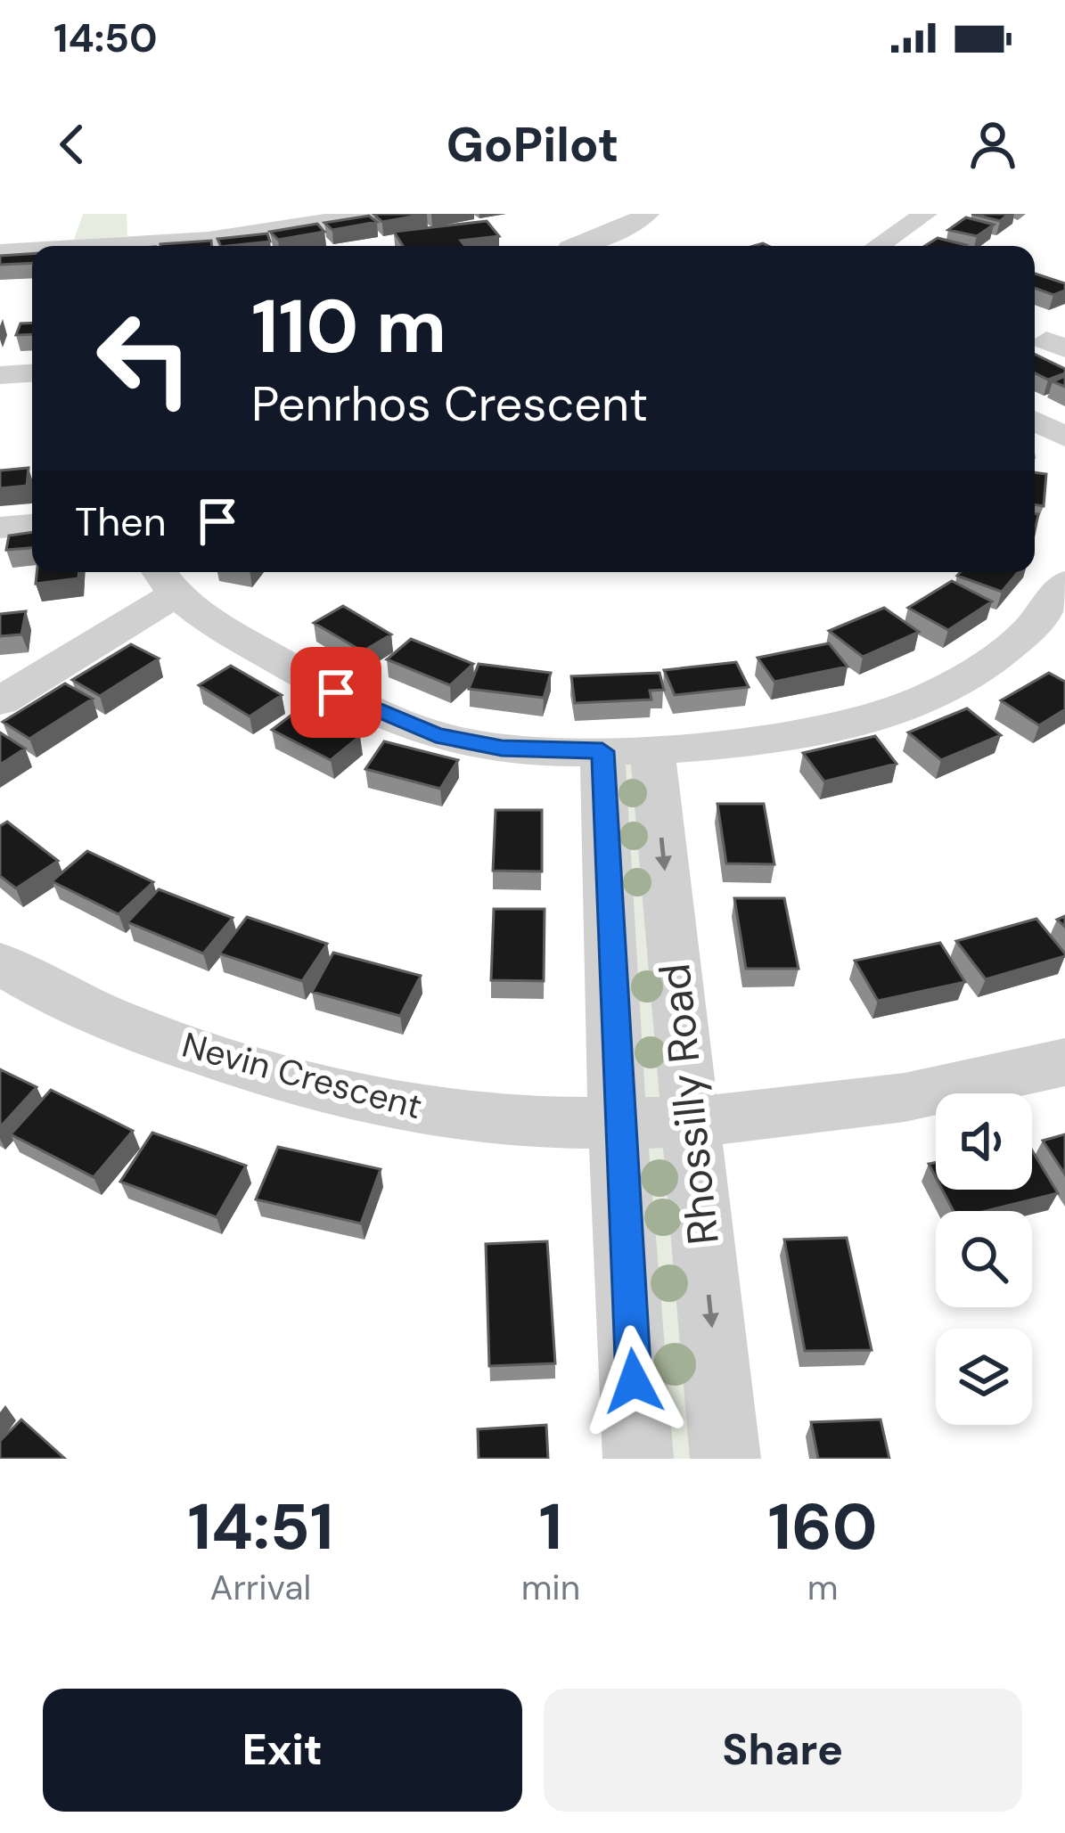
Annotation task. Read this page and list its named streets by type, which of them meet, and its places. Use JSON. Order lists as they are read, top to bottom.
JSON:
{
  "streets": {
    "street": ["Nevin Crescent", "Rhossilly Road"]
  },
  "crossings": [
    ["Nevin Crescent", "Rhossilly Road"]
  ],
  "page": {
    "status": "14:50",
    "header": "GoPilot",
    "turn": ["110 m", "Penrhos Crescent"],
    "then": "Then",
    "eta": [
      "14:51",
      "Arrival",
      "1",
      "min",
      "160",
      "m"
    ],
    "buttons": ["Exit", "Share"]
  }
}
